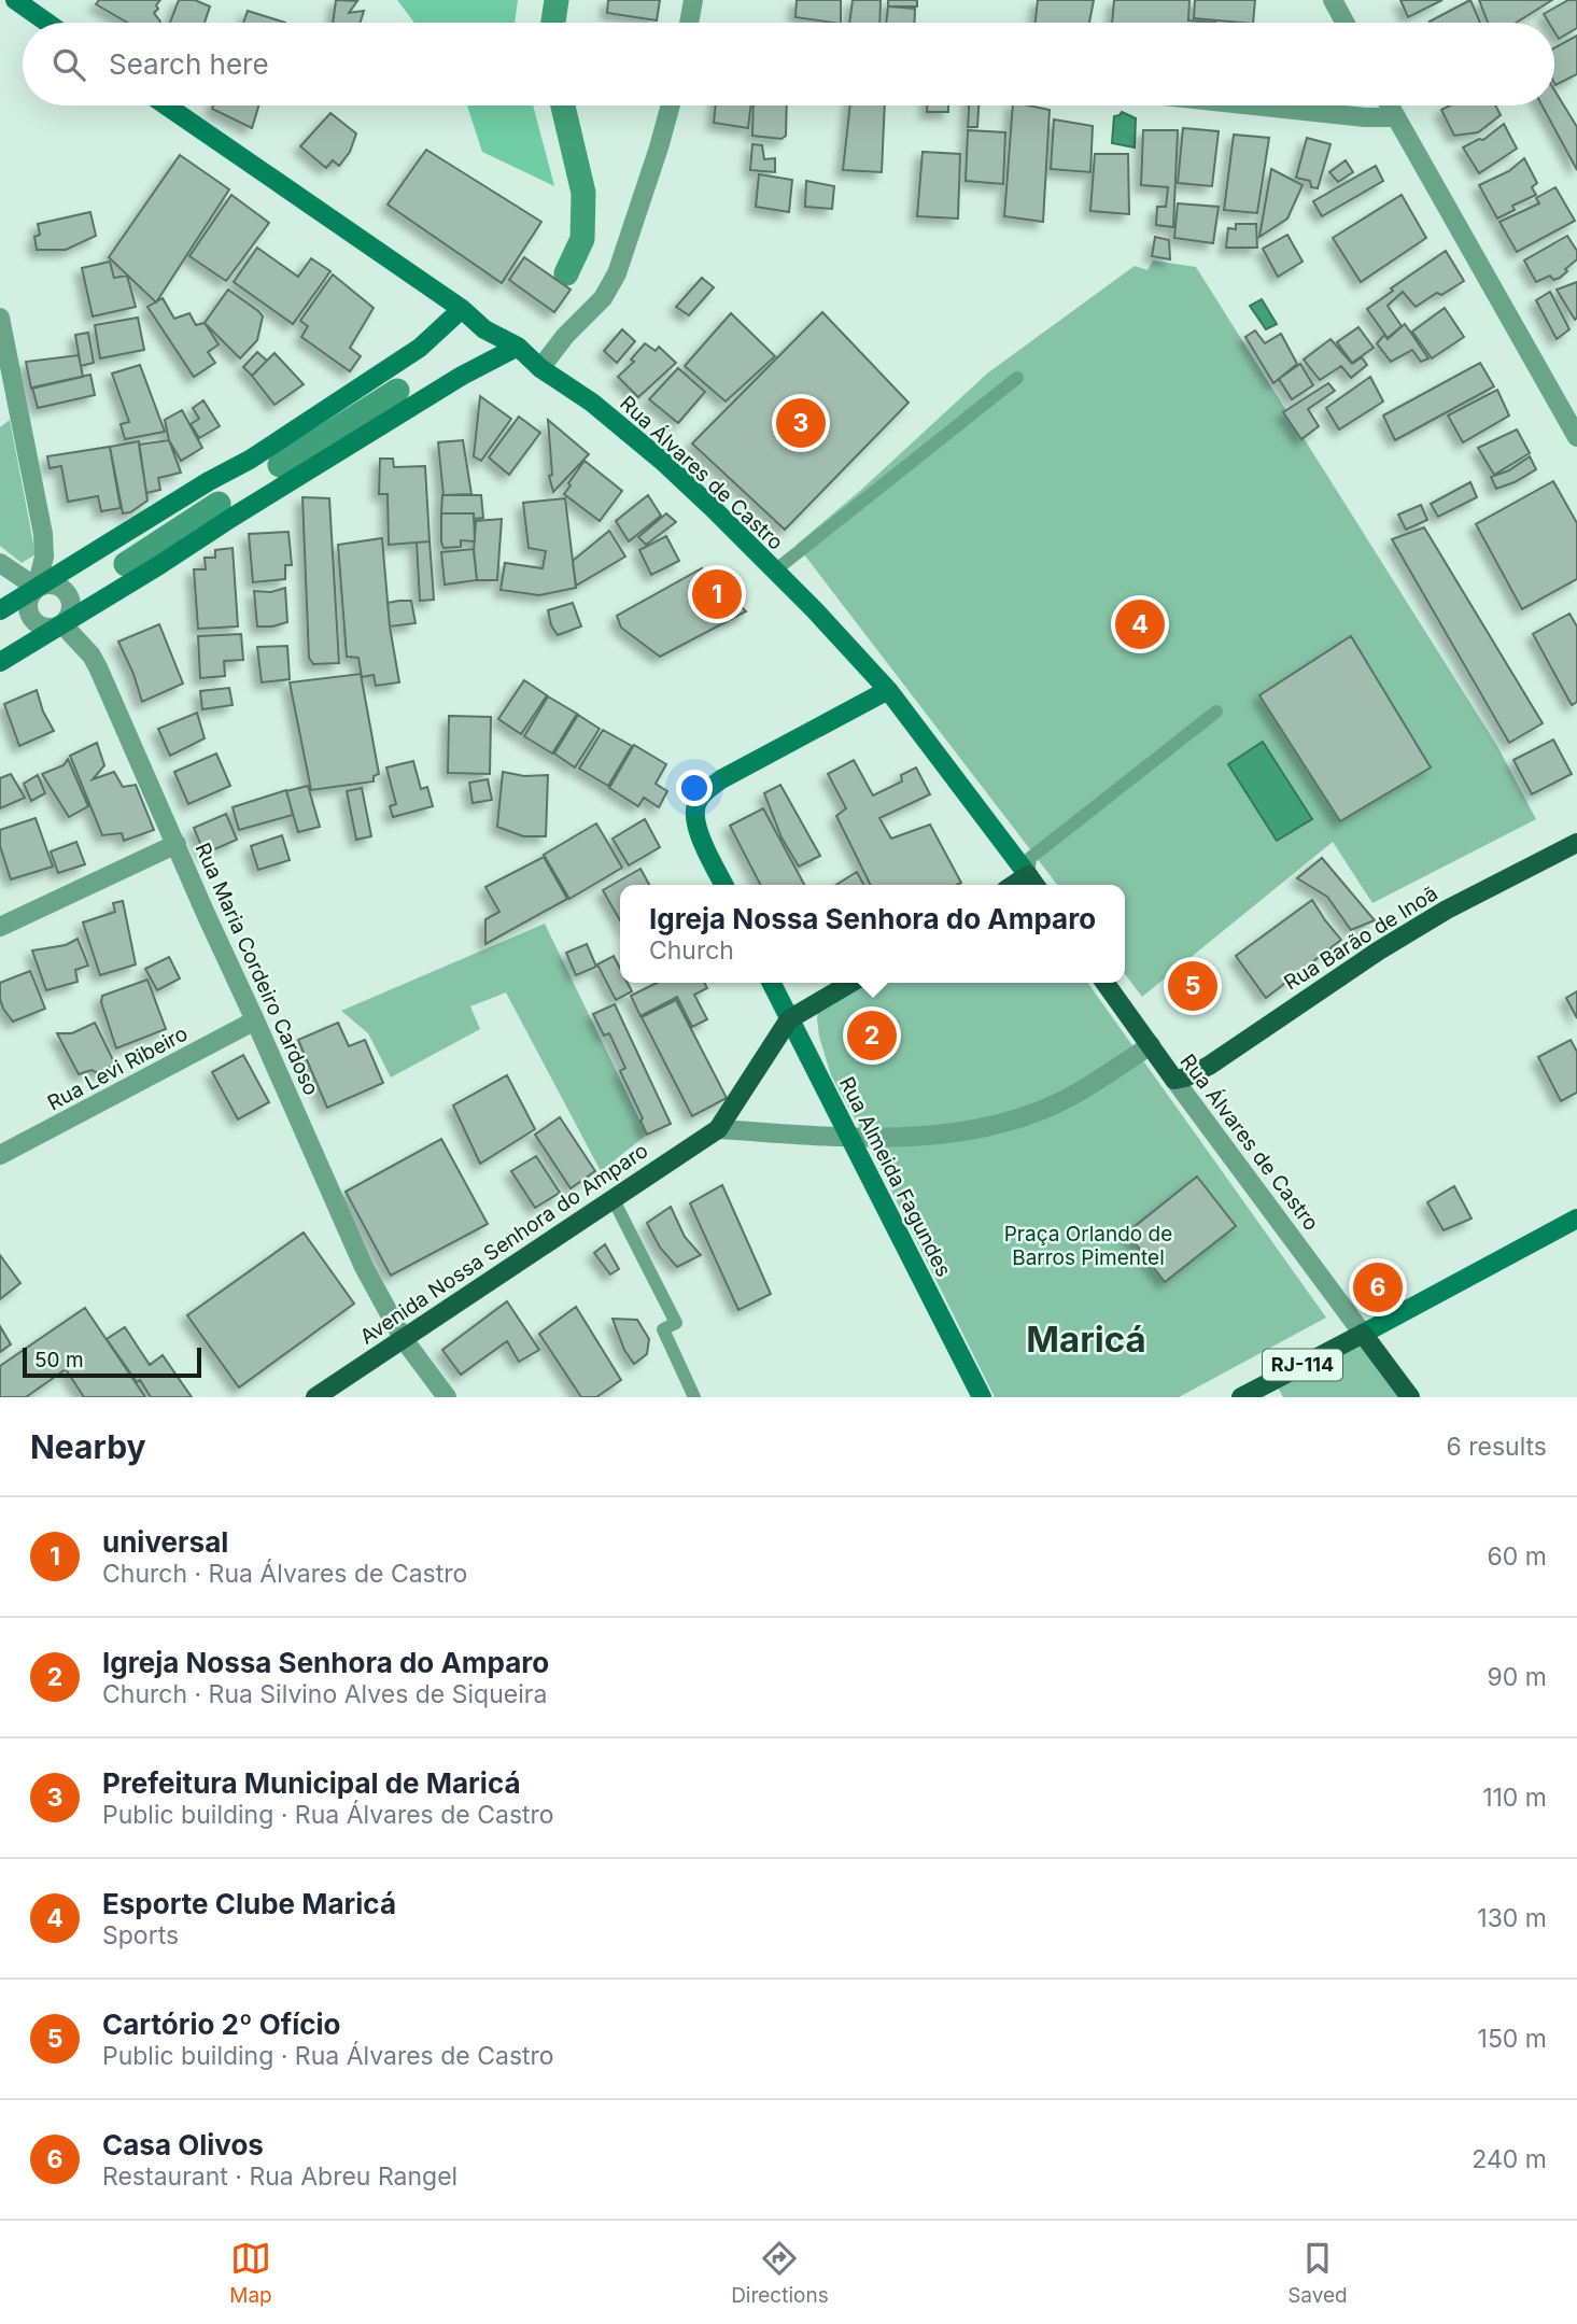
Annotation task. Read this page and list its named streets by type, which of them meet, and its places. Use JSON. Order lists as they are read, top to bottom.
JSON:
{
  "streets": {
    "main road": [
      "Rua Álvares de Castro",
      "Rua Barão de Inoã",
      "Avenida Nossa Senhora do Amparo",
      "RJ-114"
    ],
    "street": ["Rua Maria Cordeiro Cardoso", "Rua Levi Ribeiro", "Rua Almeida Fagundes"]
  },
  "crossings": [
    ["Rua Álvares de Castro", "Rua Barão de Inoã"],
    ["Rua Álvares de Castro", "RJ-114"],
    ["Rua Maria Cordeiro Cardoso", "Rua Levi Ribeiro"],
    ["Rua Maria Cordeiro Cardoso", "Avenida Nossa Senhora do Amparo"],
    ["Rua Almeida Fagundes", "Avenida Nossa Senhora do Amparo"]
  ],
  "districts": ["Maricá"],
  "parks": ["Praça Orlando de Barros Pimentel"],
  "scale_bar": "50 m",
  "page": {
    "search": "Search here",
    "pins": [
      "3",
      "1",
      "4",
      "5",
      "2",
      "6"
    ],
    "popup": ["Igreja Nossa Senhora do Amparo", "Church"],
    "scale": "50 m",
    "heading": ["Nearby", "6 results"],
    "list": [
      {
        "mark": "1",
        "name": "universal",
        "note": "Church · Rua Álvares de Castro",
        "value": "60 m"
      },
      {
        "mark": "2",
        "name": "Igreja Nossa Senhora do Amparo",
        "note": "Church · Rua Silvino Alves de Siqueira",
        "value": "90 m"
      },
      {
        "mark": "3",
        "name": "Prefeitura Municipal de Maricá",
        "note": "Public building · Rua Álvares de Castro",
        "value": "110 m"
      },
      {
        "mark": "4",
        "name": "Esporte Clube Maricá",
        "note": "Sports",
        "value": "130 m"
      },
      {
        "mark": "5",
        "name": "Cartório 2º Ofício",
        "note": "Public building · Rua Álvares de Castro",
        "value": "150 m"
      },
      {
        "mark": "6",
        "name": "Casa Olivos",
        "note": "Restaurant · Rua Abreu Rangel",
        "value": "240 m"
      }
    ],
    "nav": ["Map", "Directions", "Saved"]
  }
}
